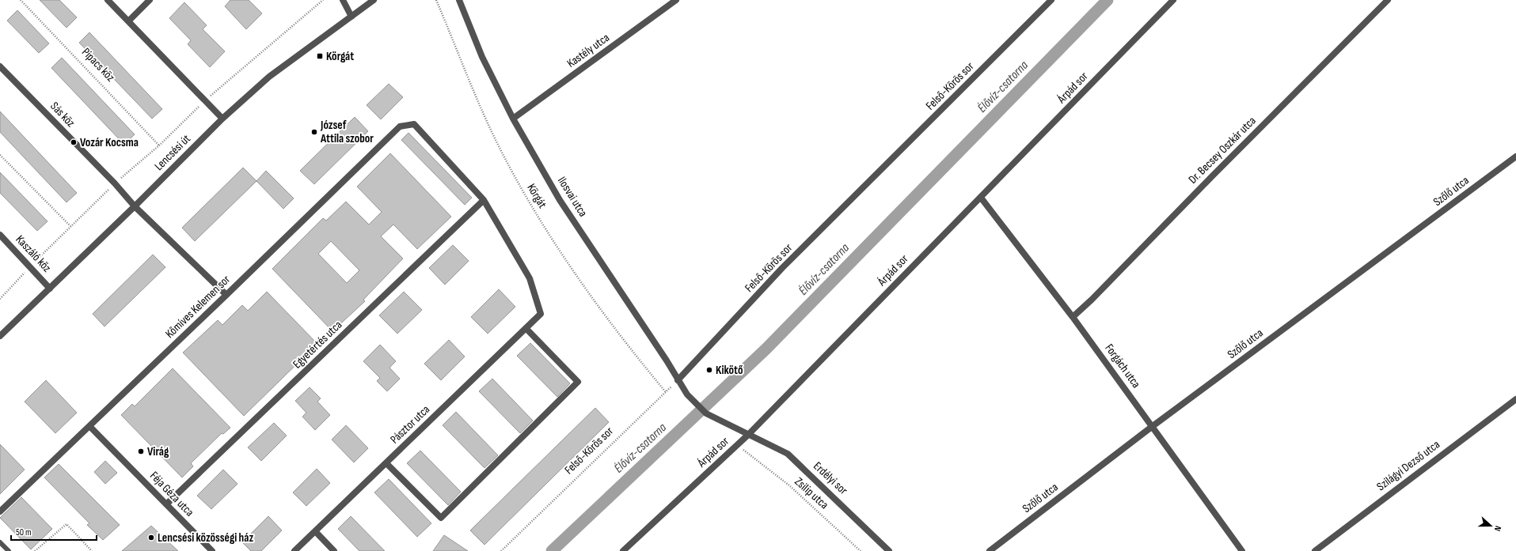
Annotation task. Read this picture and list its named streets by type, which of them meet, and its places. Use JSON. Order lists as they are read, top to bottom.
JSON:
{
  "streets": {
    "street": [
      "Kastély utca",
      "Felső-Körös sor",
      "Árpád sor",
      "Sás köz",
      "Dr. Becsey Oszkár utca",
      "Lencsési út",
      "Szőlő utca",
      "Ilosvai utca",
      "Kaszáló köz",
      "Kőmíves Kelemen sor",
      "Egyetértés utca",
      "Forgách utca",
      "Pásztor utca",
      "Szilágyi Dezső utca",
      "Erdélyi sor",
      "Féja Géza utca"
    ],
    "path": ["Pipacs köz", "Körgát", "Zsilip utca"]
  },
  "crossings": [
    ["Kastély utca", "Ilosvai utca"],
    ["Felső-Körös sor", "Körgát"],
    ["Felső-Körös sor", "Ilosvai utca"],
    ["Árpád sor", "Forgách utca"],
    ["Árpád sor", "Erdélyi sor"],
    ["Sás köz", "Lencsési út"],
    ["Sás köz", "Kőmíves Kelemen sor"],
    ["Dr. Becsey Oszkár utca", "Forgách utca"],
    ["Lencsési út", "Kaszáló köz"],
    ["Szőlő utca", "Forgách utca"],
    ["Ilosvai utca", "Erdélyi sor"],
    ["Kőmíves Kelemen sor", "Egyetértés utca"],
    ["Kőmíves Kelemen sor", "Pásztor utca"],
    ["Kőmíves Kelemen sor", "Féja Géza utca"],
    ["Egyetértés utca", "Pásztor utca"],
    ["Egyetértés utca", "Féja Géza utca"]
  ],
  "water": ["Élővíz-csatorna"],
  "places": {
    "transit": ["Körgát"],
    "other": [
      "József Attila szobor",
      "Vozár Kocsma",
      "Kikötő",
      "Virág",
      "Lencsési közösségi ház"
    ]
  },
  "scale_bar": "50 m",
  "north": "right"
}
